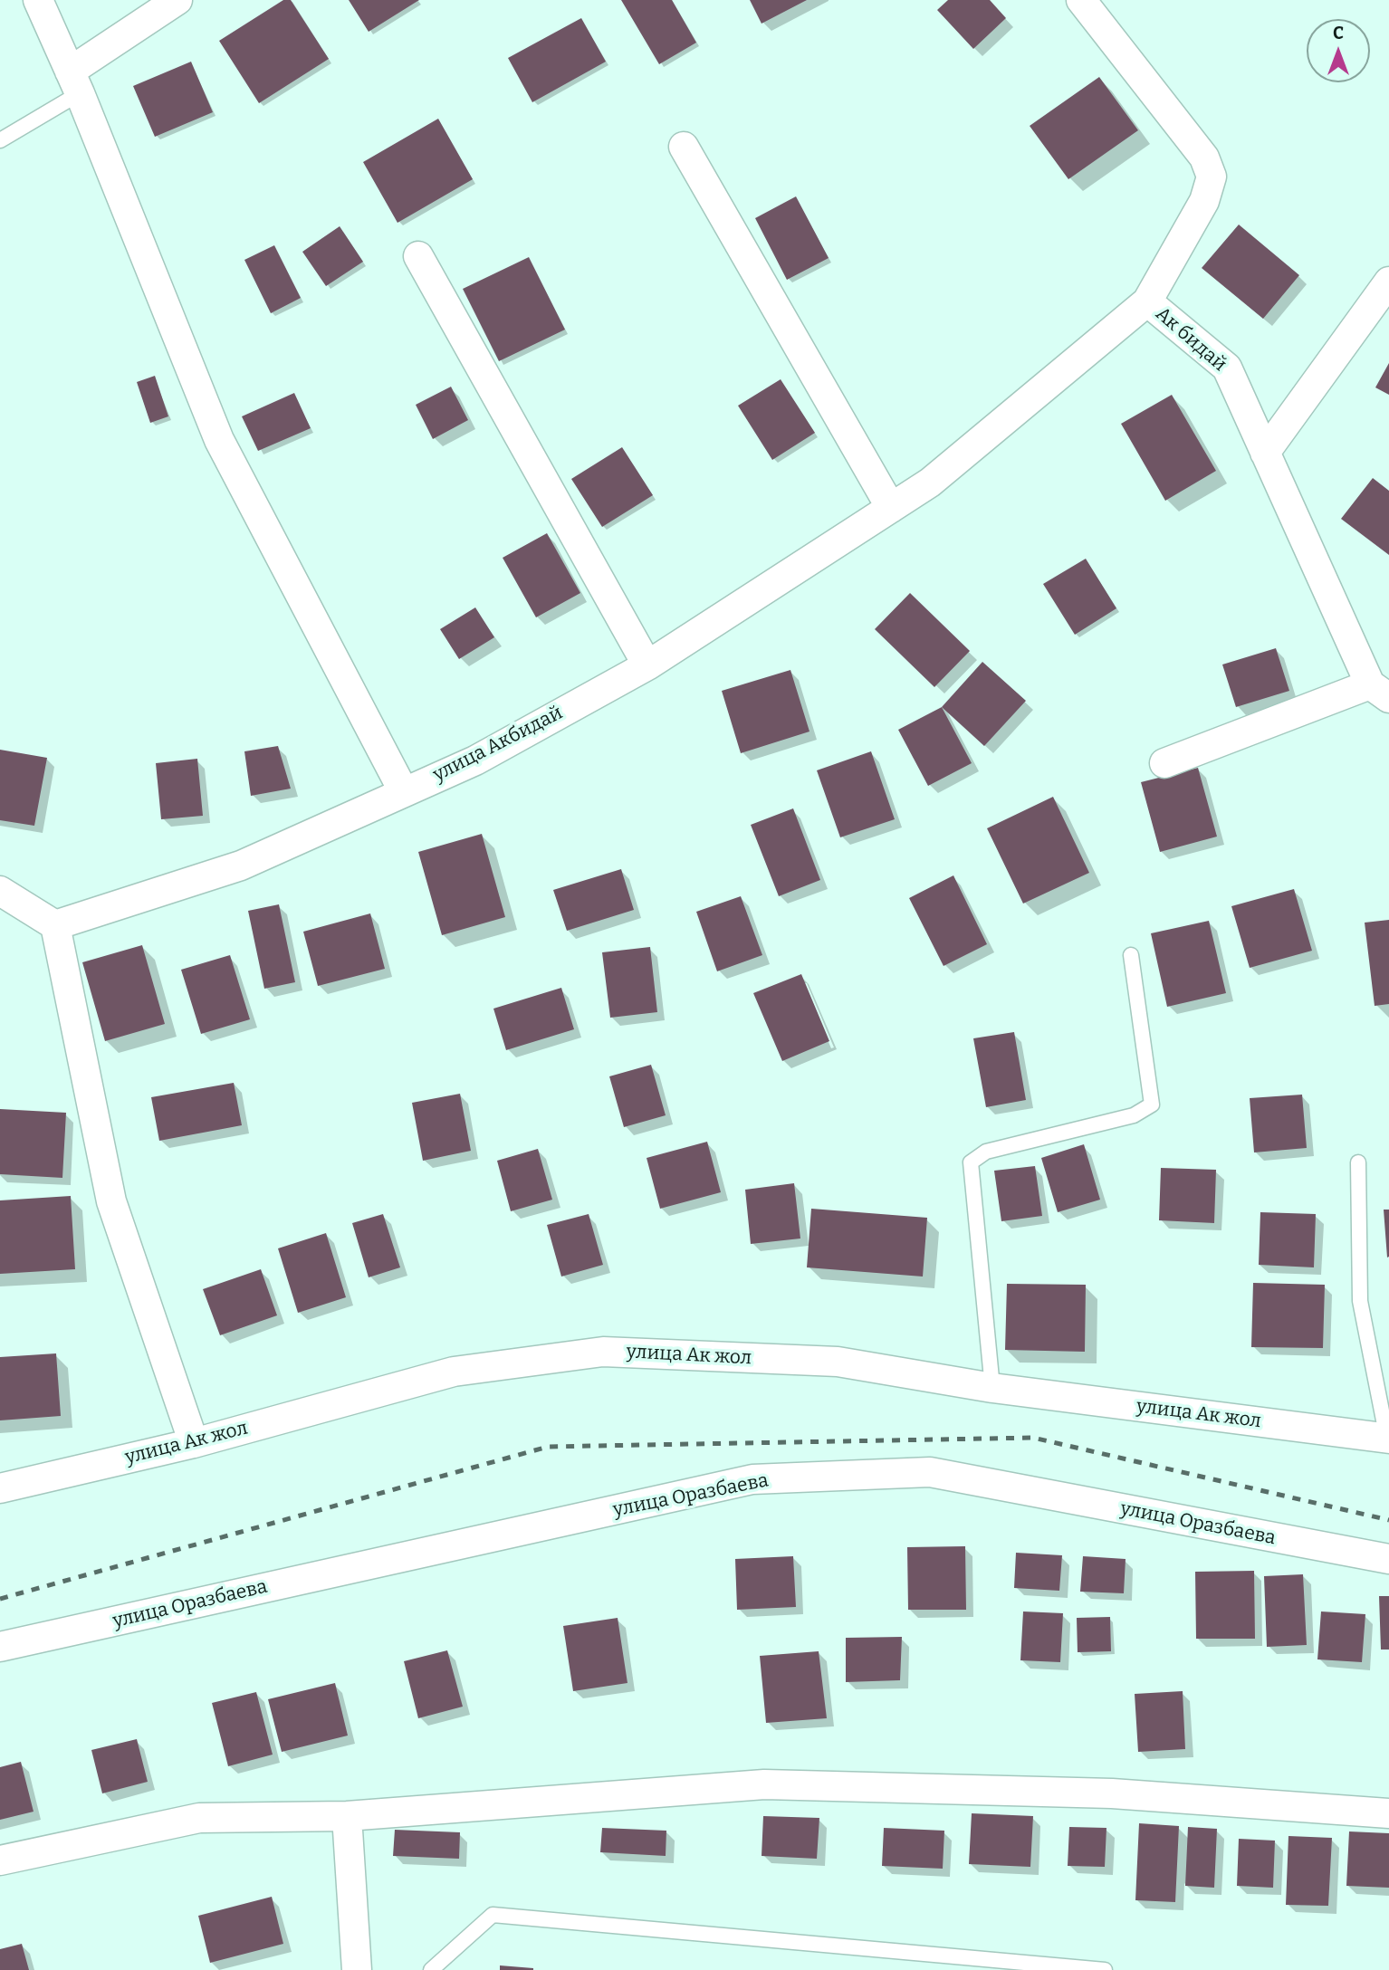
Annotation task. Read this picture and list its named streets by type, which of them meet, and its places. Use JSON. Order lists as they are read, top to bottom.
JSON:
{
  "streets": {
    "street": [
      "Ак бидай",
      "улица Акбидай",
      "улица Ак жол",
      "улица Оразбаева"
    ]
  },
  "crossings": [
    ["Ак бидай", "улица Акбидай"]
  ],
  "north": "top"
}
